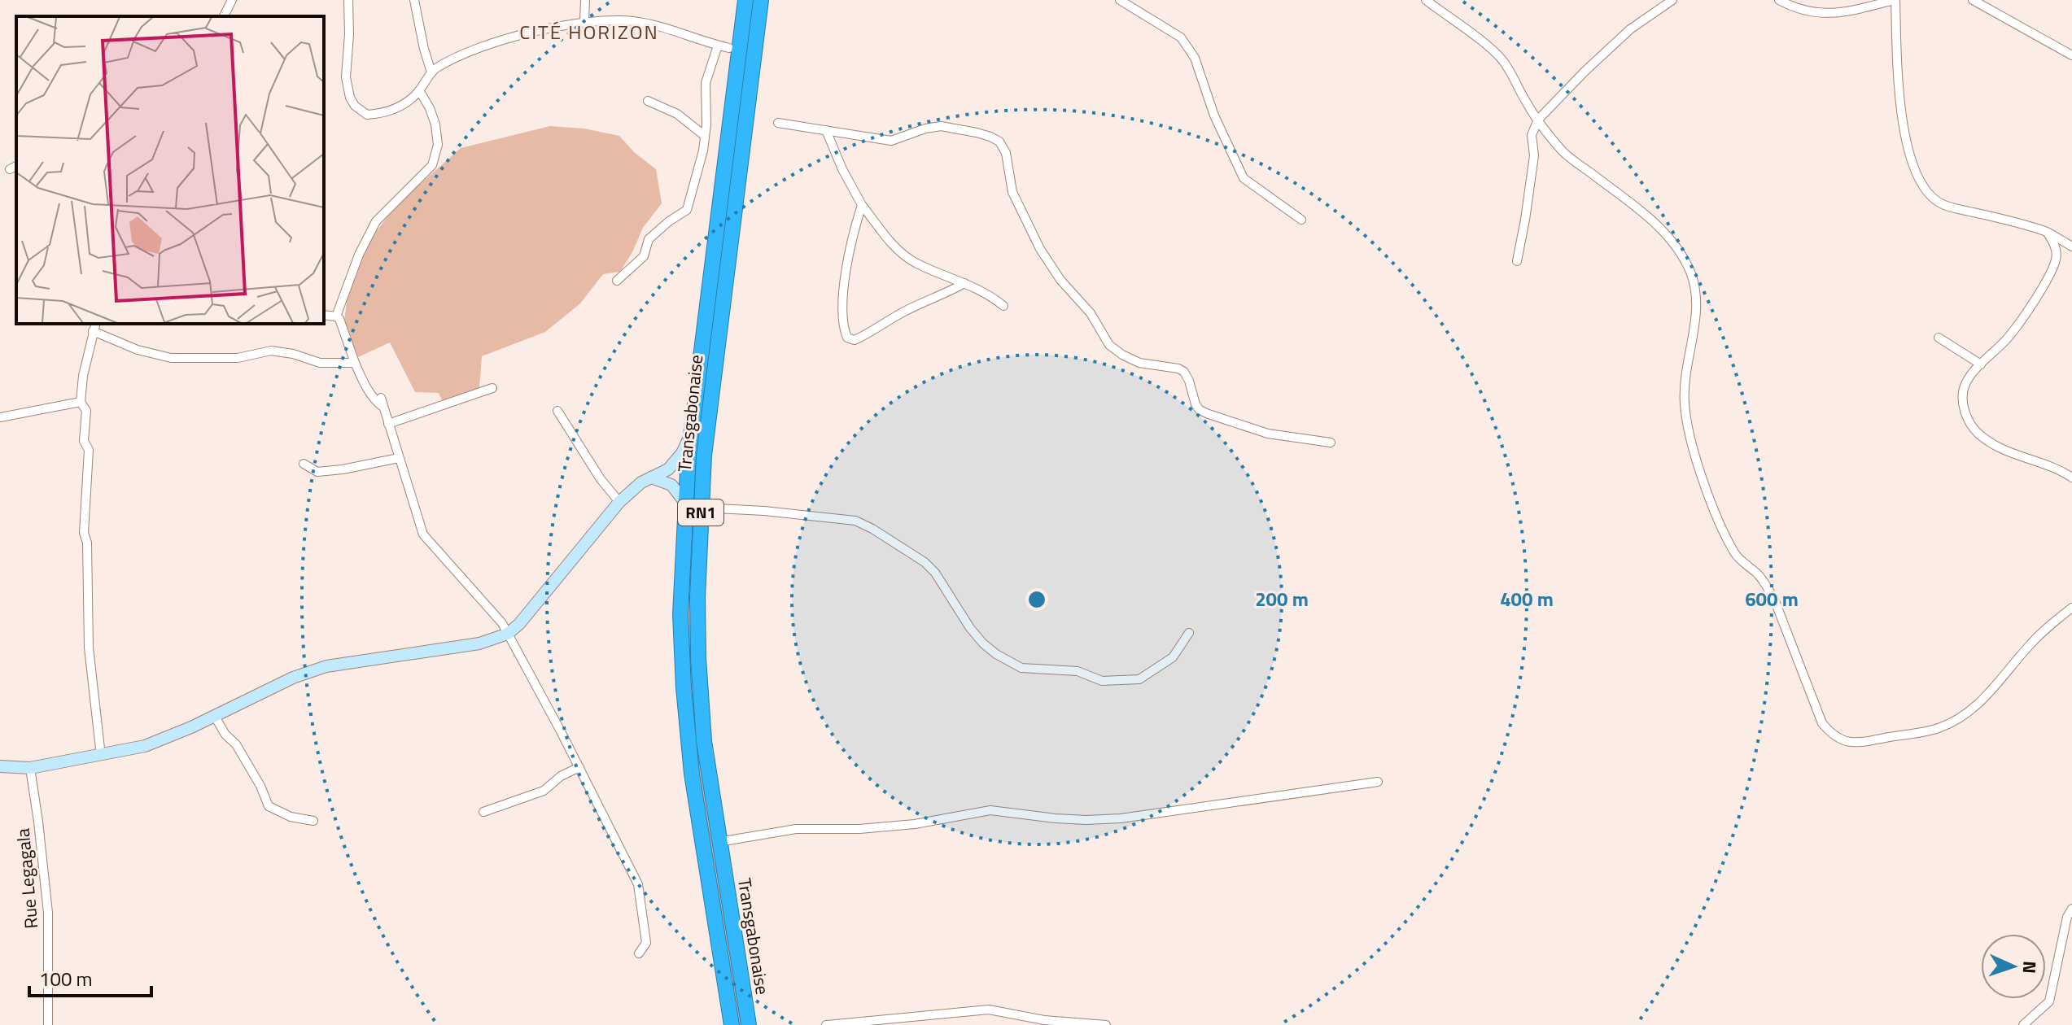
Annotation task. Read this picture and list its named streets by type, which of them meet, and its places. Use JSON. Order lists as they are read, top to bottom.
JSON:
{
  "streets": {
    "highway": ["Transgabonaise", "RN1"],
    "street": ["Rue Legagala"]
  },
  "districts": ["CITÉ HORIZON"],
  "scale_bar": "100 m",
  "north": "right",
  "rings": ["200 m", "400 m", "600 m"]
}
